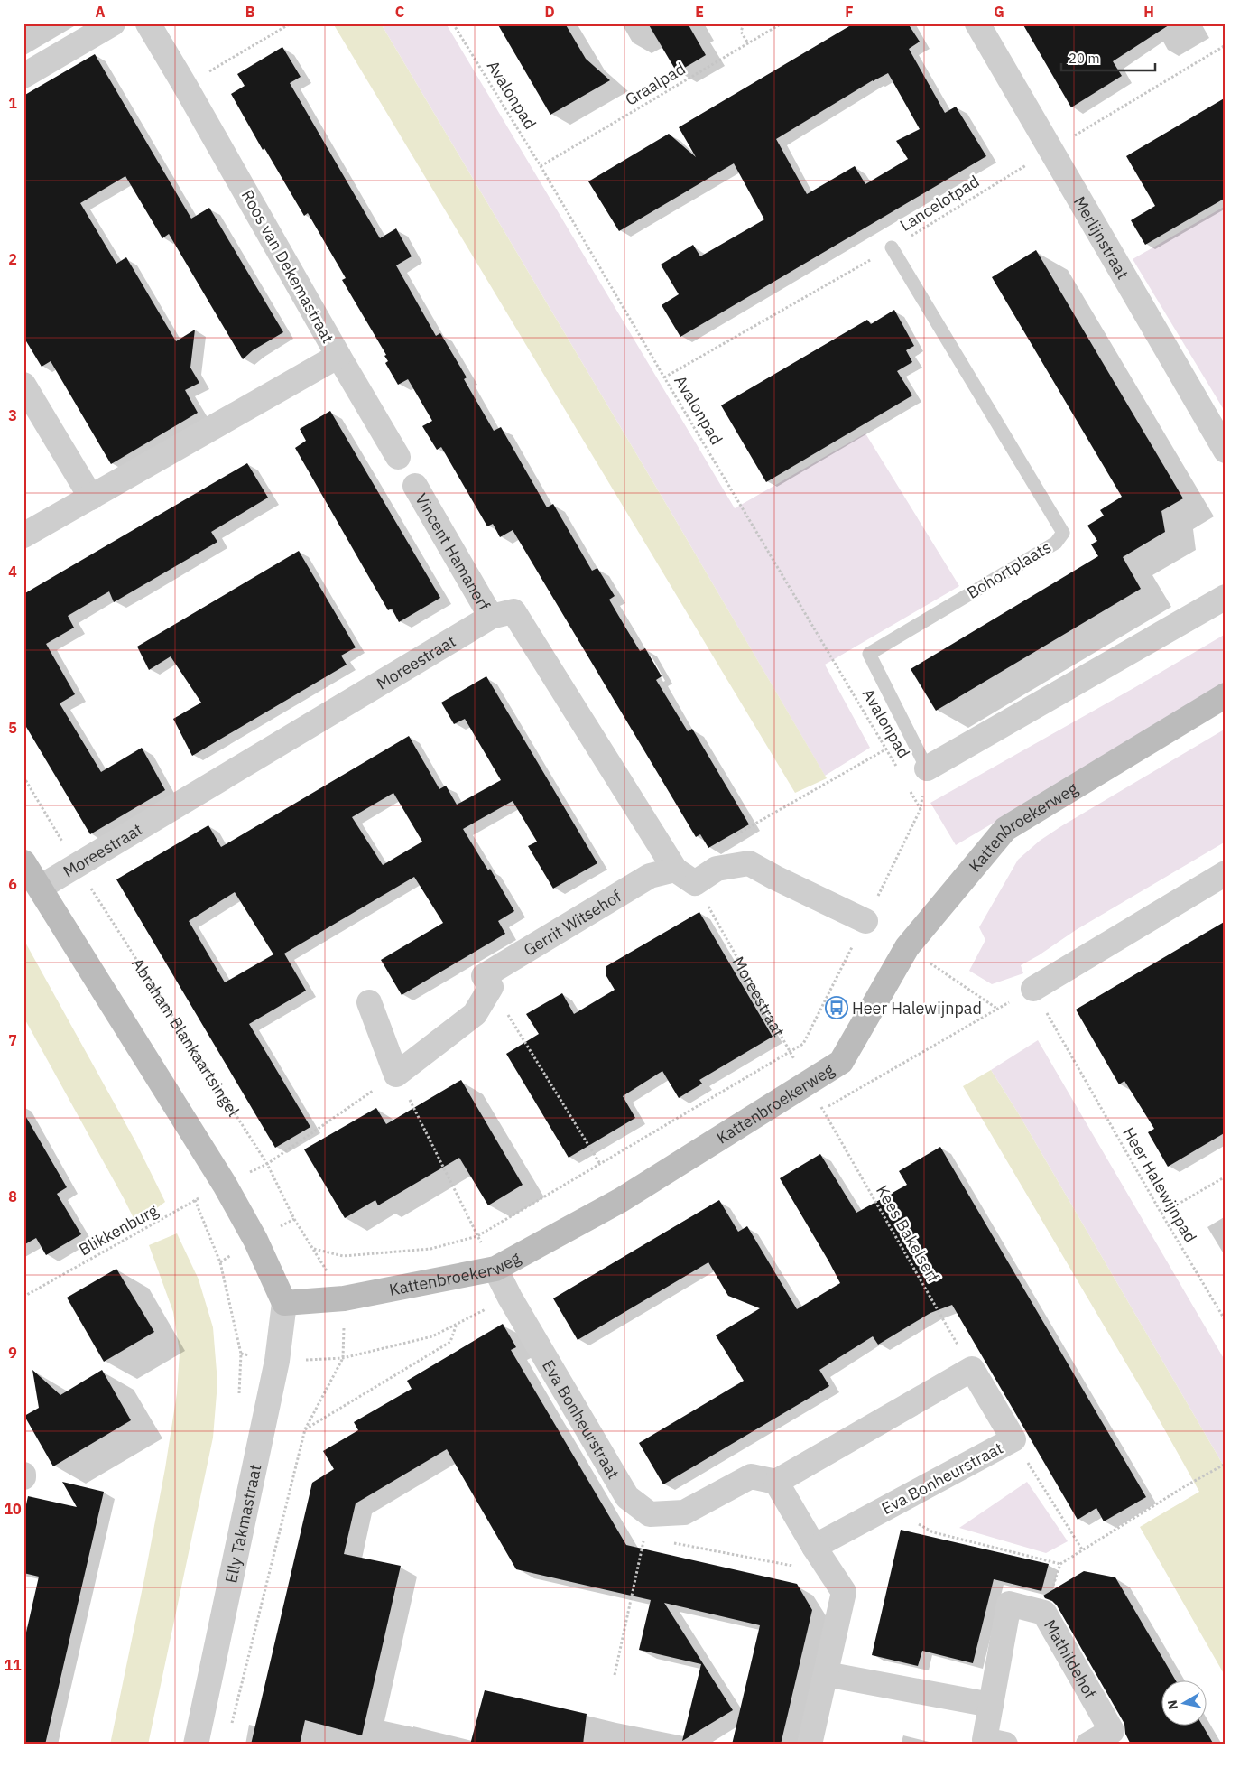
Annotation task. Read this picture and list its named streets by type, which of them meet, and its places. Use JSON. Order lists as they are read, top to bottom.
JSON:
{
  "streets": {
    "street": [
      "Merlijnstraat",
      "Roos van Dekemastraat",
      "Vincent Hamanerf",
      "Moreestraat",
      "Kattenbroekerweg",
      "Gerrit Witsehof",
      "Eva Bonheurstraat",
      "Elly Takmastraat",
      "Mathildehof"
    ],
    "lane": ["Bohortplaats"],
    "path": [
      "Graalpad",
      "Avalonpad",
      "Lancelotpad",
      "Abraham Blankaartsingel",
      "Heer Halewijnpad",
      "Blikkenburg",
      "Kees Bakelserf"
    ]
  },
  "crossings": [
    ["Graalpad", "Avalonpad"],
    ["Avalonpad", "Lancelotpad"],
    ["Lancelotpad", "Merlijnstraat"],
    ["Lancelotpad", "Bohortplaats"],
    ["Vincent Hamanerf", "Moreestraat"],
    ["Bohortplaats", "Kattenbroekerweg"],
    ["Moreestraat", "Kattenbroekerweg"],
    ["Moreestraat", "Gerrit Witsehof"],
    ["Moreestraat", "Abraham Blankaartsingel"],
    ["Moreestraat", "Kees Bakelserf"],
    ["Kattenbroekerweg", "Abraham Blankaartsingel"],
    ["Kattenbroekerweg", "Heer Halewijnpad"],
    ["Kattenbroekerweg", "Kees Bakelserf"],
    ["Kattenbroekerweg", "Eva Bonheurstraat"],
    ["Kattenbroekerweg", "Elly Takmastraat"],
    ["Kees Bakelserf", "Eva Bonheurstraat"]
  ],
  "places": {
    "bus stop": ["Heer Halewijnpad"]
  },
  "scale_bar": "20 m",
  "north": "left",
  "grid": {
    "columns": [
      "A",
      "B",
      "C",
      "D",
      "E",
      "F",
      "G",
      "H"
    ],
    "rows": [
      "1",
      "2",
      "3",
      "4",
      "5",
      "6",
      "7",
      "8",
      "9",
      "10",
      "11"
    ]
  }
}
